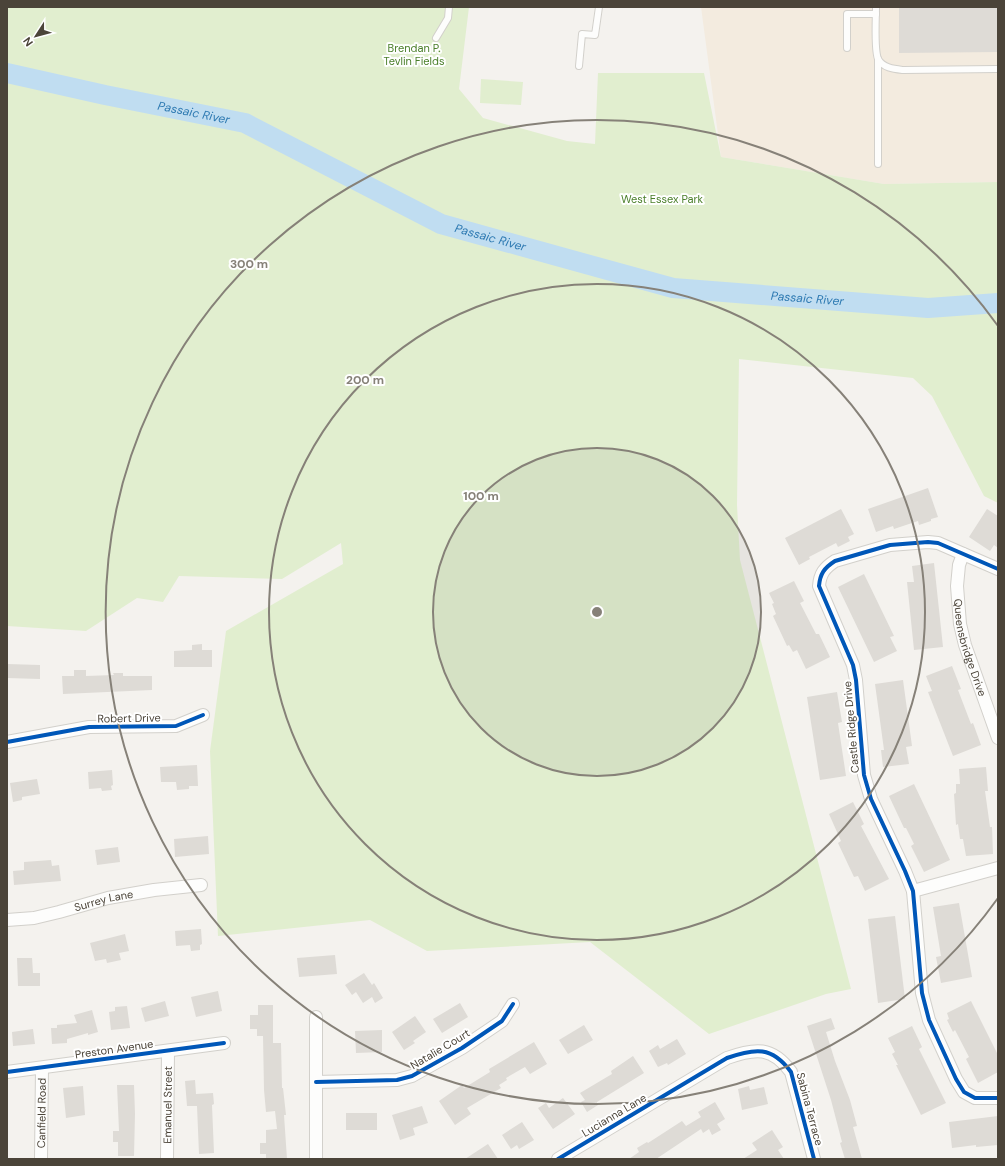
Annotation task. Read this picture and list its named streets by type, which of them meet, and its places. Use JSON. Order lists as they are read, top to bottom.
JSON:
{
  "streets": {
    "street": [
      "Queensbridge Drive",
      "Robert Drive",
      "Castle Ridge Drive",
      "Surrey Lane",
      "Preston Avenue",
      "Natalie Court",
      "Emanuel Street",
      "Sabina Terrace",
      "Canfield Road",
      "Lucianna Lane"
    ]
  },
  "crossings": [
    ["Queensbridge Drive", "Castle Ridge Drive"],
    ["Preston Avenue", "Emanuel Street"],
    ["Preston Avenue", "Canfield Road"],
    ["Sabina Terrace", "Lucianna Lane"]
  ],
  "water": ["Passaic River"],
  "parks": ["Brendan P. Tevlin Fields", "West Essex Park"],
  "north": "bottom left",
  "rings": ["300 m", "200 m", "100 m"]
}
